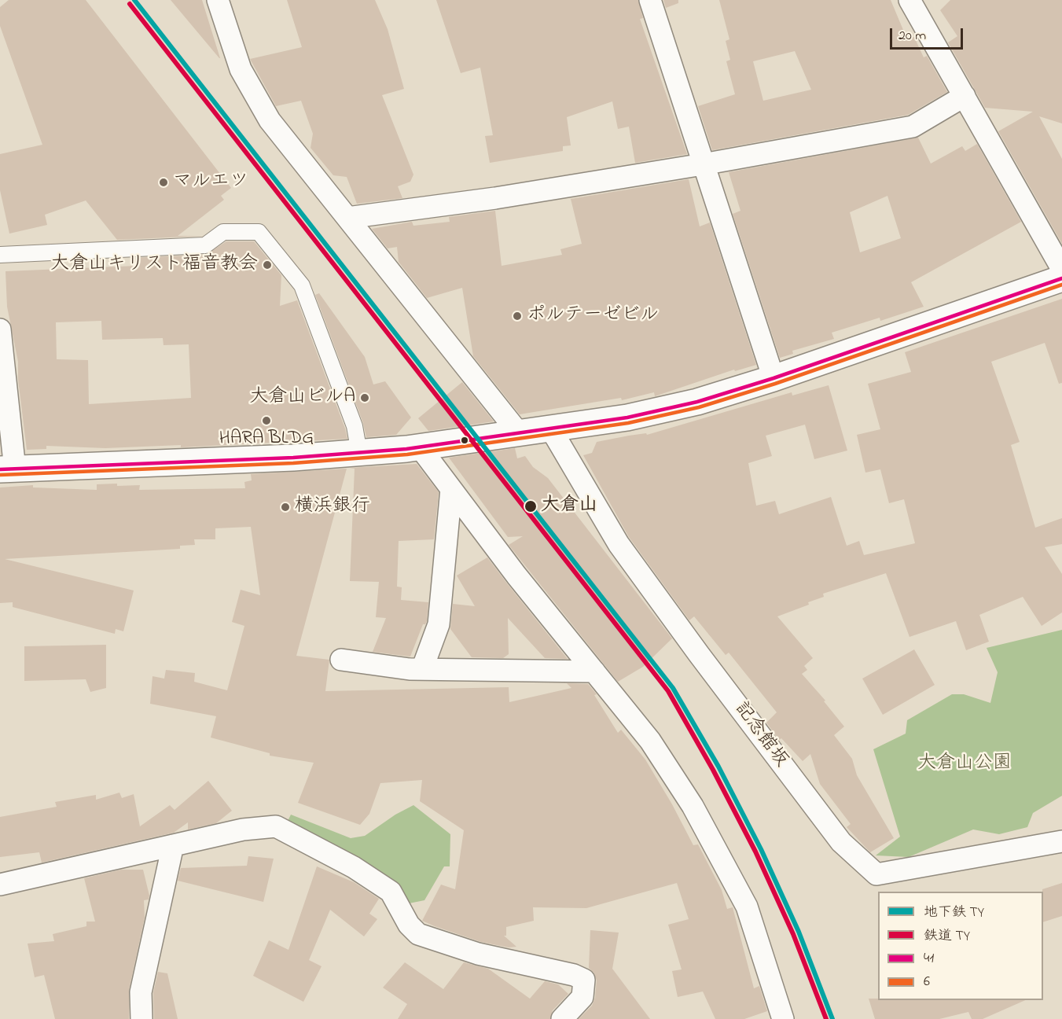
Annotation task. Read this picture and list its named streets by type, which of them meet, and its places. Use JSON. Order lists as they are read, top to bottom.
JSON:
{
  "streets": {
    "street": ["記念館坂"]
  },
  "parks": ["大倉山公園"],
  "places": [
    "マルエツ",
    "大倉山キリスト福音教会",
    "ポルテーゼビル",
    "大倉山ビルA",
    "HARA BLDG",
    "大倉山",
    "横浜銀行"
  ],
  "lines": [
    "metro line TY",
    "rail line TY",
    "transit line 41",
    "transit line 6"
  ],
  "legend": [
    "地下鉄 TY",
    "鉄道 TY",
    "41",
    "6"
  ],
  "scale_bar": "20 m"
}
